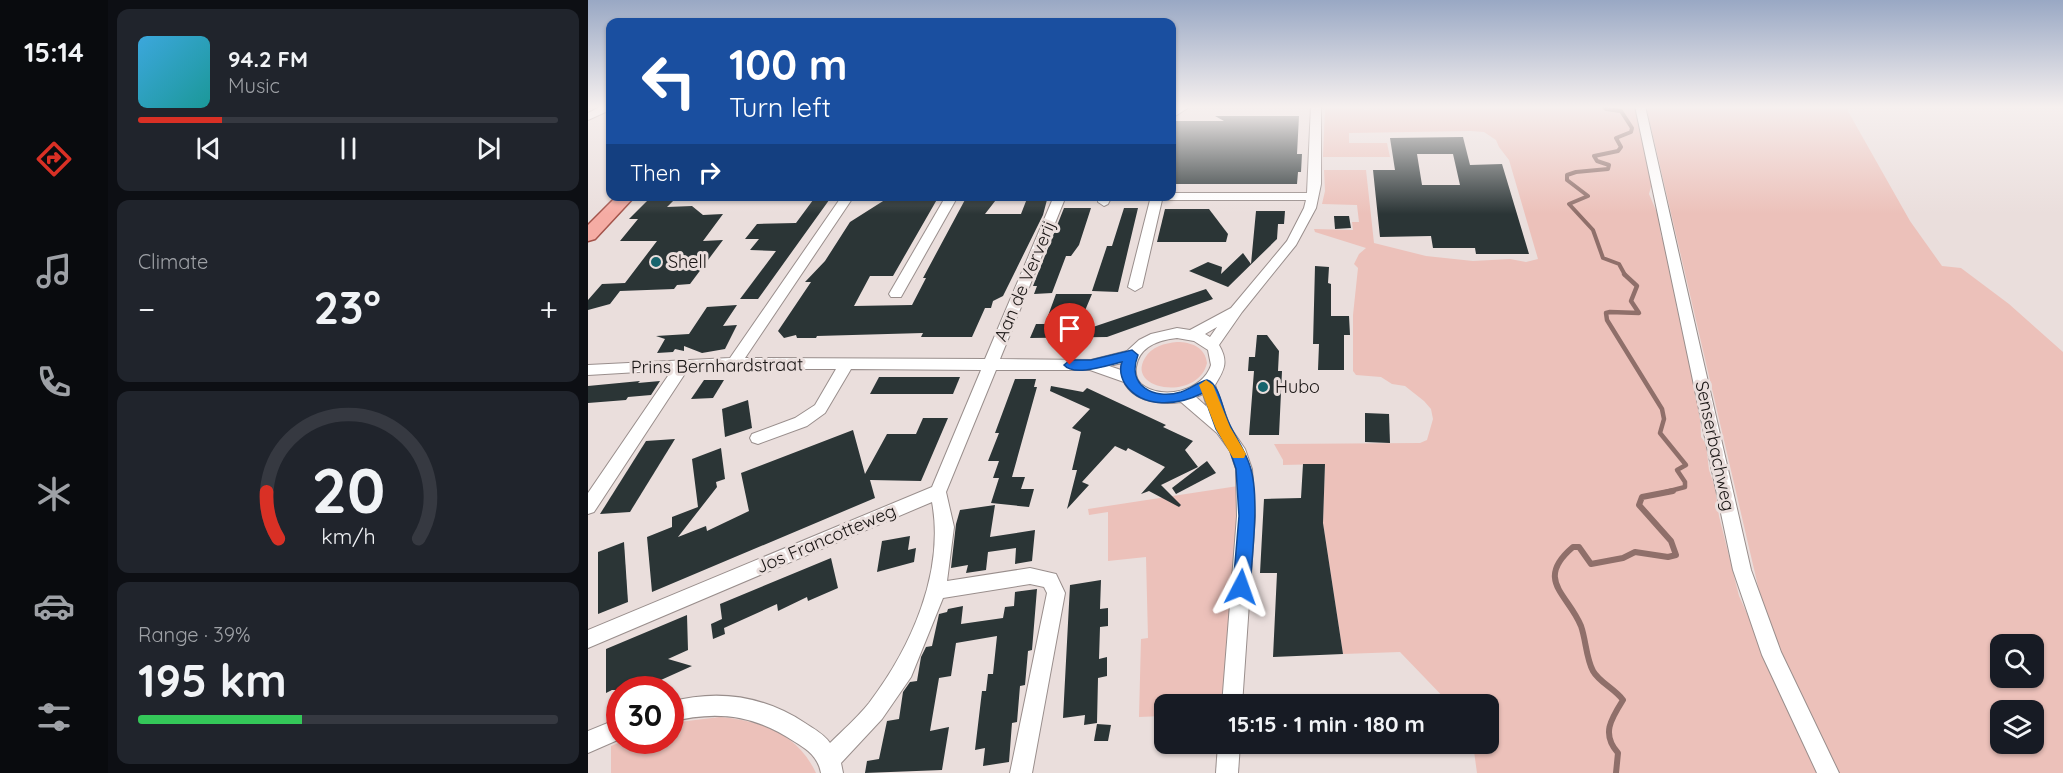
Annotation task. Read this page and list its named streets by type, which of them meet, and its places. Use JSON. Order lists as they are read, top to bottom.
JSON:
{
  "streets": {
    "street": [
      "Aan de Ververij",
      "Prins Bernhardstraat",
      "Senserbachweg",
      "Jos Francotteweg"
    ]
  },
  "crossings": [
    ["Aan de Ververij", "Prins Bernhardstraat"]
  ],
  "places": ["Shell", "Hubo"],
  "page": {
    "tabs": "15:14",
    "turn": ["100 m", "Turn left"],
    "song": ["94.2 FM", "Music"],
    "then": "Then",
    "tile": [
      "Climate",
      ["Range · 39%", "195 km"]
    ],
    "heat": ["−", "23°", "+"],
    "limit": "30",
    "trip": "15:15 · 1 min · 180 m",
    "gauge": ["20", "km/h"]
  }
}
